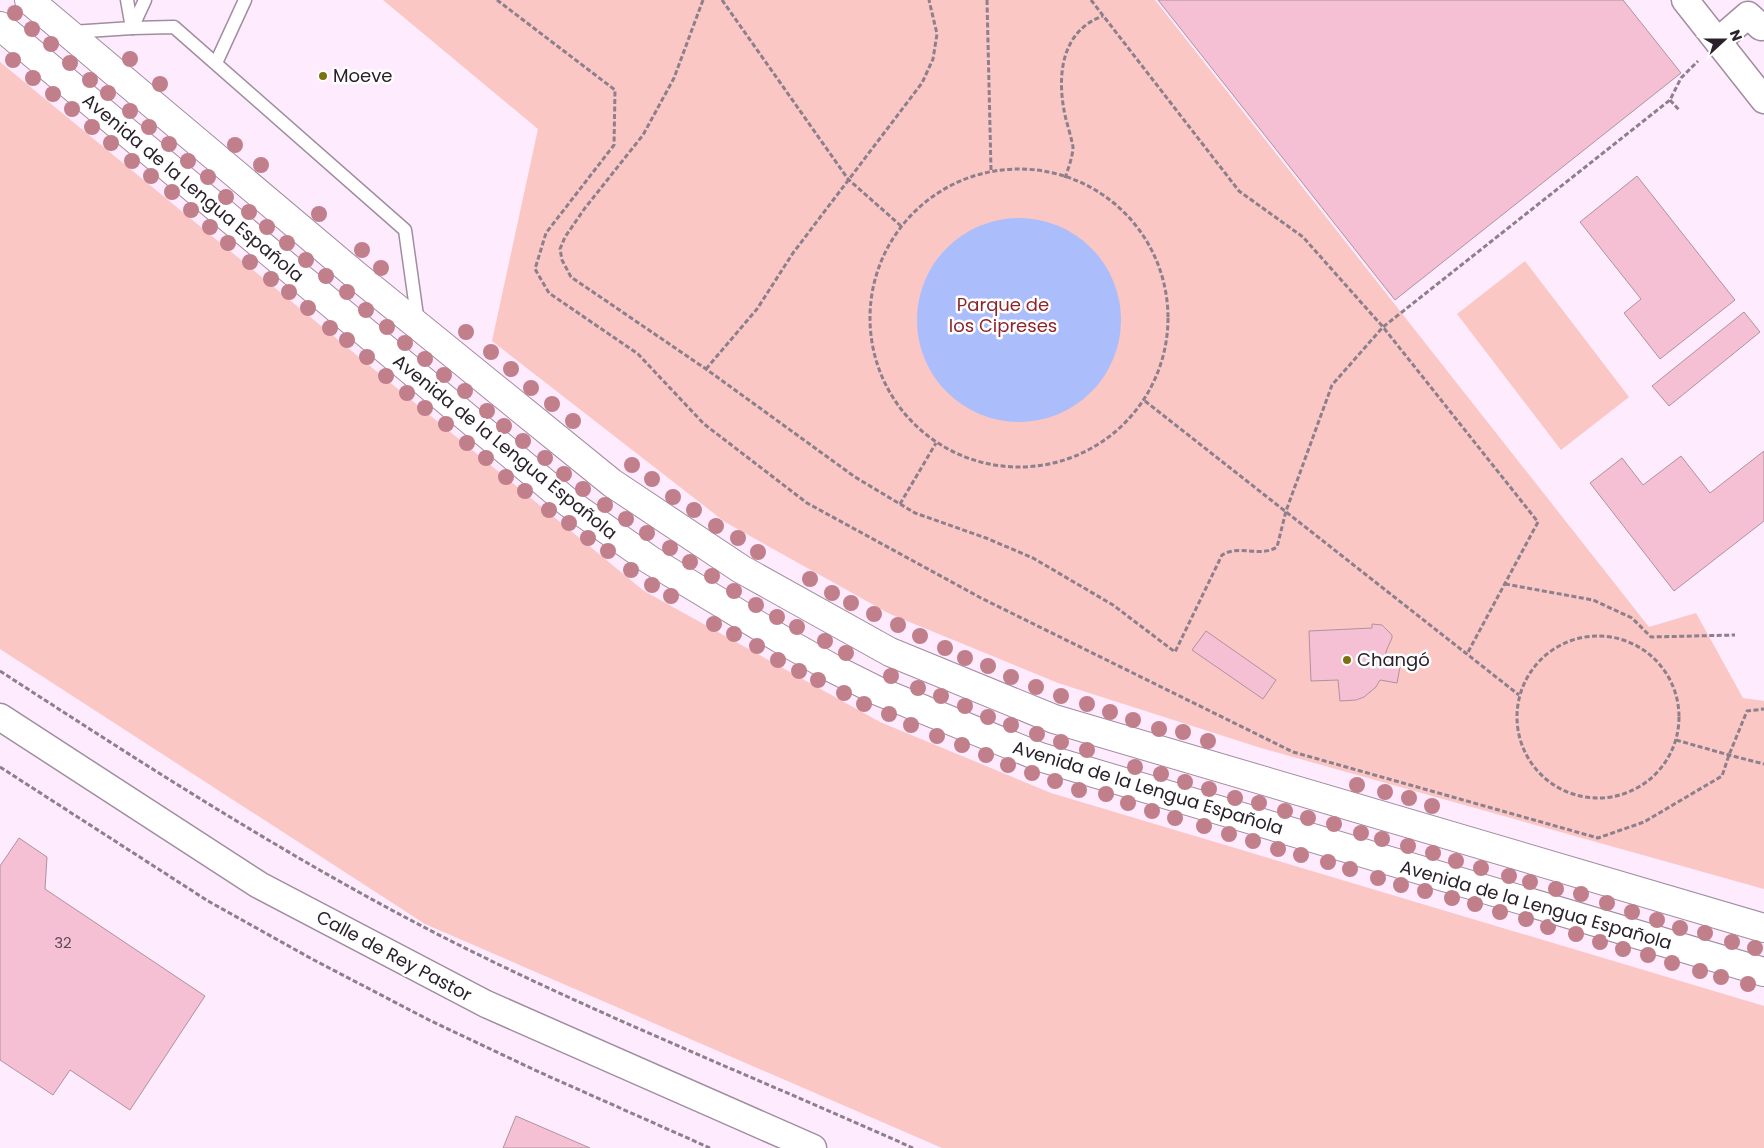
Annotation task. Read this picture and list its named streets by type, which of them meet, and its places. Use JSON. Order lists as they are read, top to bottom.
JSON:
{
  "streets": {
    "highway": ["Avenida de la Lengua Española"],
    "street": ["Calle de Rey Pastor"]
  },
  "parks": ["Parque de los Cipreses"],
  "places": ["Moeve", "Changó"],
  "house_numbers": ["32"],
  "north": "right"
}
